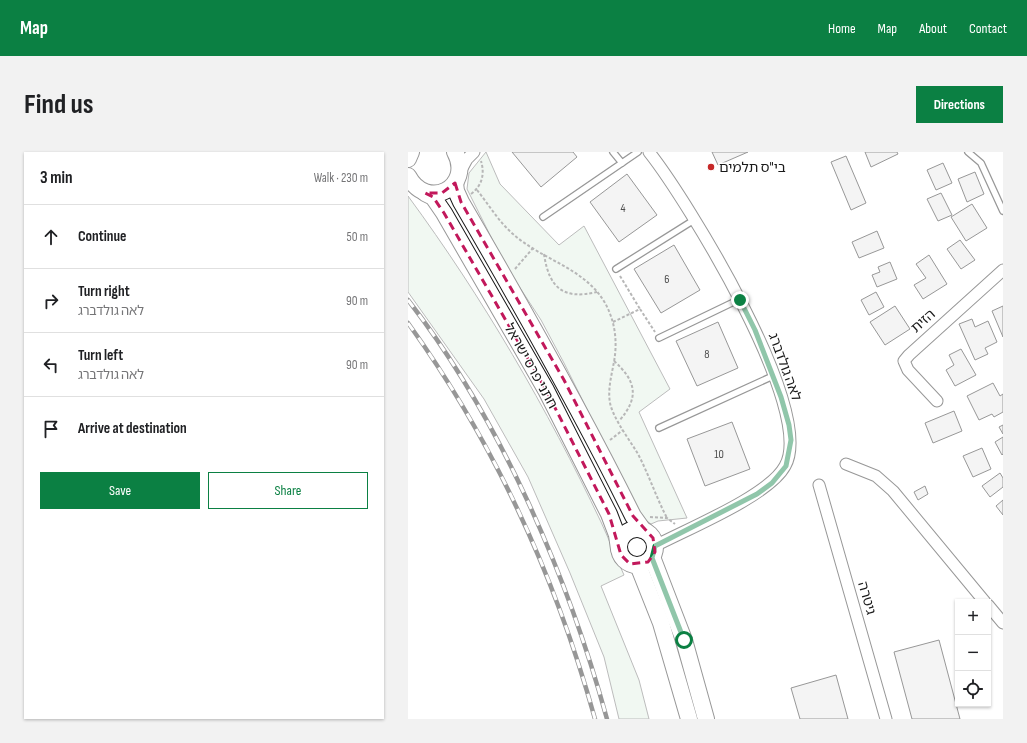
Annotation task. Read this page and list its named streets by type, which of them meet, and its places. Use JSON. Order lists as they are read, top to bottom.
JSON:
{
  "streets": {
    "main road": ["חתני פרס ישראל"],
    "street": ["הזית", "לאה גולדברג", "גיטרה"]
  },
  "crossings": [
    ["חתני פרס ישראל", "לאה גולדברג"]
  ],
  "places": ["בי\"ס תלמים"],
  "house_numbers": [
    "4",
    "6",
    "8",
    "10"
  ],
  "page": {
    "header": "Map",
    "nav": [
      "Home",
      "Map",
      "About",
      "Contact"
    ],
    "buttons": [
      "Directions",
      ["Save", "Share"]
    ],
    "title": "Find us",
    "heading": ["3 min", "Walk · 230 m"],
    "list": [
      ["Continue", "50 m"],
      ["Turn right", "לאה גולדברג", "90 m"],
      ["Turn left", "לאה גולדברג", "90 m"],
      "Arrive at destination"
    ],
    "map_buttons": ["+", "−"]
  }
}
